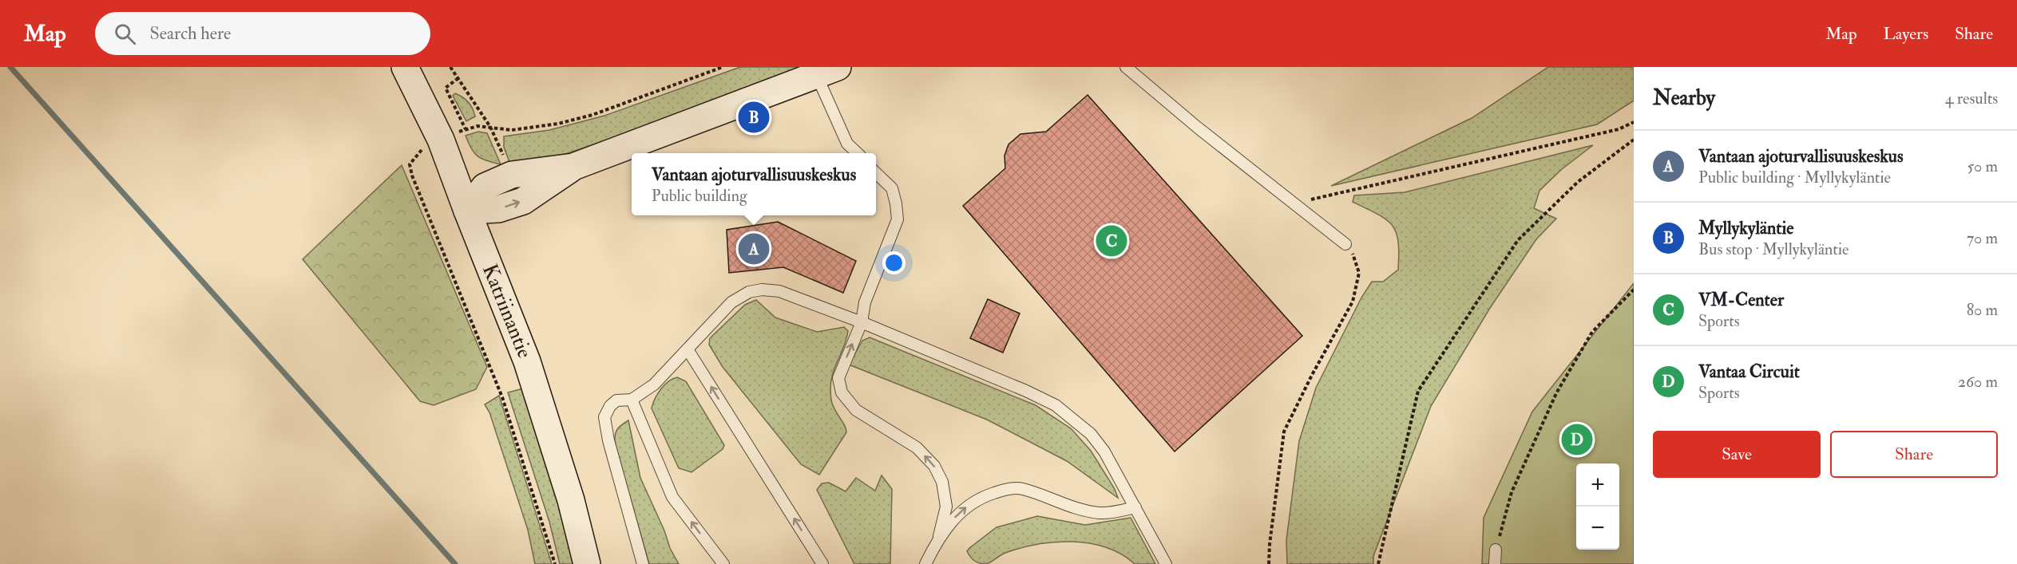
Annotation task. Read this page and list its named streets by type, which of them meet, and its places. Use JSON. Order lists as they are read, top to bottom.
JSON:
{
  "streets": {
    "main road": ["Katriinantie"]
  },
  "page": {
    "header": "Map",
    "search": "Search here",
    "nav": ["Map", "Layers", "Share"],
    "heading": ["Nearby", "4 results"],
    "pins": [
      "B",
      "C",
      "A",
      "D"
    ],
    "list": [
      {
        "mark": "A",
        "name": "Vantaan ajoturvallisuuskeskus",
        "note": "Public building · Myllykyläntie",
        "value": "50 m"
      },
      {
        "mark": "B",
        "name": "Myllykyläntie",
        "note": "Bus stop · Myllykyläntie",
        "value": "70 m"
      },
      {
        "mark": "C",
        "name": "VM-Center",
        "note": "Sports",
        "value": "80 m"
      },
      {
        "mark": "D",
        "name": "Vantaa Circuit",
        "note": "Sports",
        "value": "260 m"
      }
    ],
    "popup": ["Vantaan ajoturvallisuuskeskus", "Public building"],
    "buttons": ["Save", "Share"],
    "map_buttons": ["+", "−"]
  }
}
